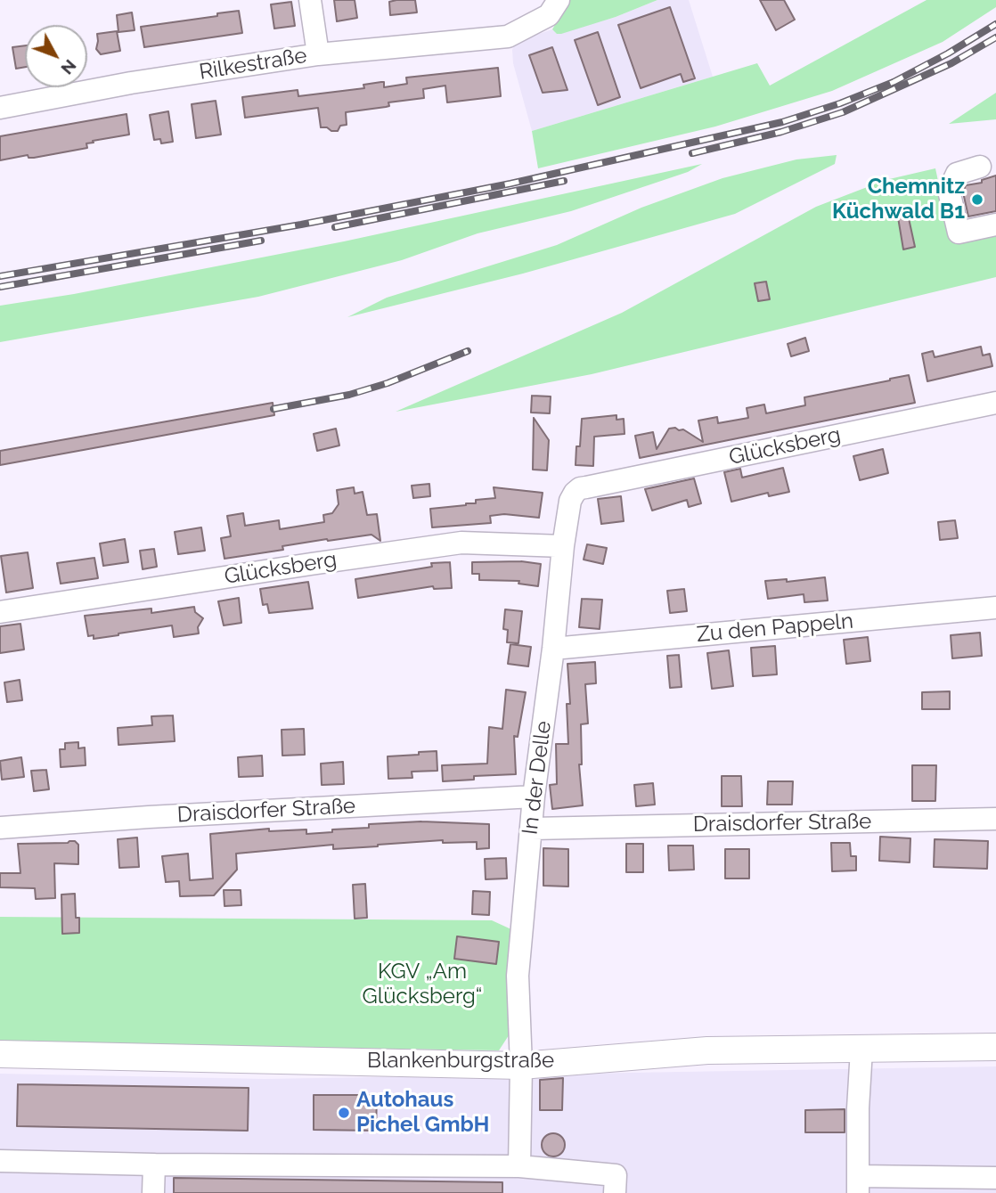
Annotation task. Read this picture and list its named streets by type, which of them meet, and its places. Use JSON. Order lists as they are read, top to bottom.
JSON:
{
  "streets": {
    "main road": ["Blankenburgstraße"],
    "street": [
      "Rilkestraße",
      "Glücksberg",
      "Zu den Pappeln",
      "In der Delle",
      "Draisdorfer Straße"
    ]
  },
  "crossings": [
    ["Glücksberg", "In der Delle"],
    ["Zu den Pappeln", "In der Delle"],
    ["In der Delle", "Draisdorfer Straße"],
    ["In der Delle", "Blankenburgstraße"]
  ],
  "parks": ["KGV „Am Glücksberg“"],
  "places": ["Chemnitz Küchwald B1", "Autohaus Pichel GmbH"],
  "north": "bottom right"
}
